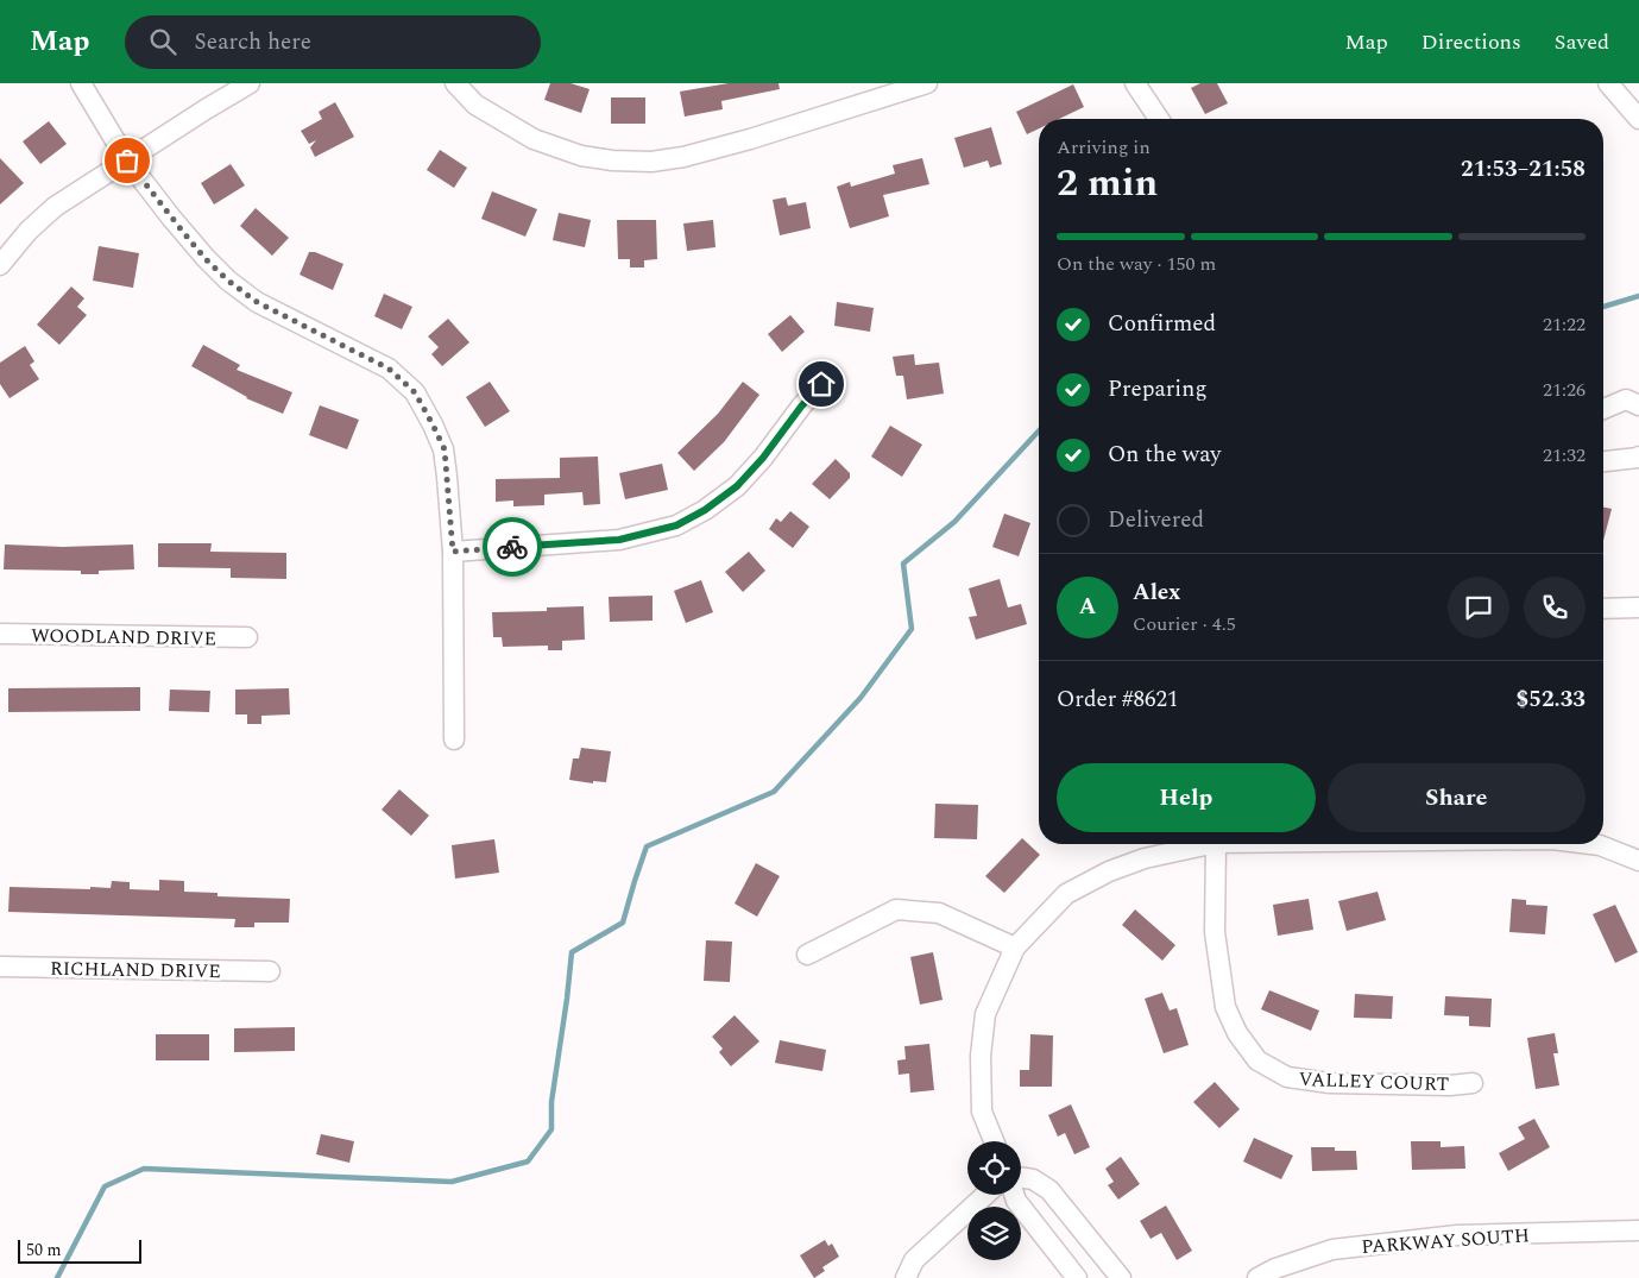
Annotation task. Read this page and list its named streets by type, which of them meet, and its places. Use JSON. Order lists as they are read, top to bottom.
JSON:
{
  "streets": {
    "street": [
      "WOODLAND DRIVE",
      "RICHLAND DRIVE",
      "VALLEY COURT",
      "PARKWAY SOUTH"
    ]
  },
  "scale_bar": "50 m",
  "page": {
    "header": "Map",
    "search": "Search here",
    "nav": ["Map", "Directions", "Saved"],
    "heading": ["2 min", "Arriving in", "21:53–21:58"],
    "panel": [
      "Alex",
      "Courier · 4.5",
      "Order #8621",
      "$52.33"
    ],
    "bar": "On the way · 150 m",
    "list": [
      ["Confirmed", "21:22"],
      ["Preparing", "21:26"],
      ["On the way", "21:32"],
      "Delivered"
    ],
    "round": "A",
    "buttons": ["Help", "Share"],
    "scale": "50 m"
  }
}
